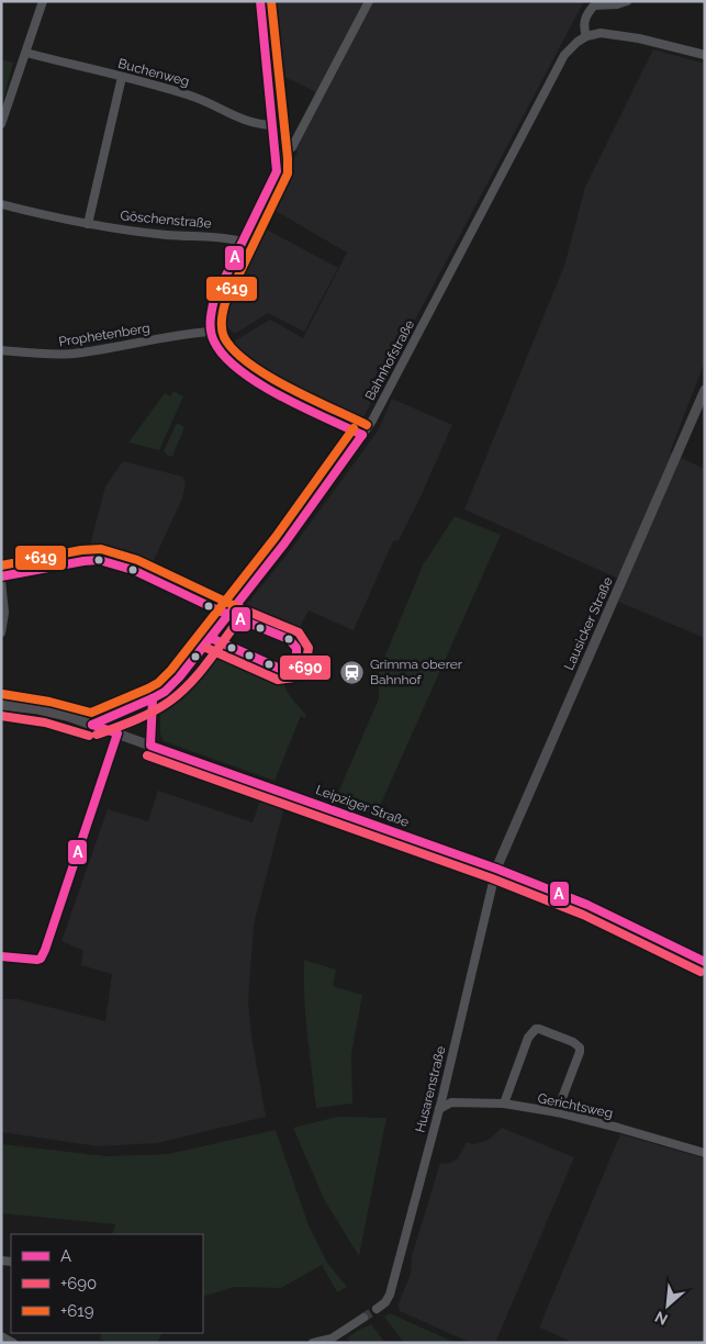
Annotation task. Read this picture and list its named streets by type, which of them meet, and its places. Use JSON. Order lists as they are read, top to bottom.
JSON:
{
  "streets": {
    "main road": ["Lausicker Straße", "Leipziger Straße"],
    "street": [
      "Buchenweg",
      "Göschenstraße",
      "Prophetenberg",
      "Bahnhofstraße",
      "Husarenstraße",
      "Gerichtsweg"
    ]
  },
  "crossings": [
    ["Bahnhofstraße", "Leipziger Straße"],
    ["Lausicker Straße", "Leipziger Straße"],
    ["Lausicker Straße", "Husarenstraße"],
    ["Leipziger Straße", "Husarenstraße"],
    ["Husarenstraße", "Gerichtsweg"]
  ],
  "places": {
    "station": ["Grimma oberer Bahnhof"]
  },
  "lines": ["transit line A", "transit line +619", "transit line +690"],
  "legend": ["A", "+690", "+619"],
  "north": "bottom left"
}
